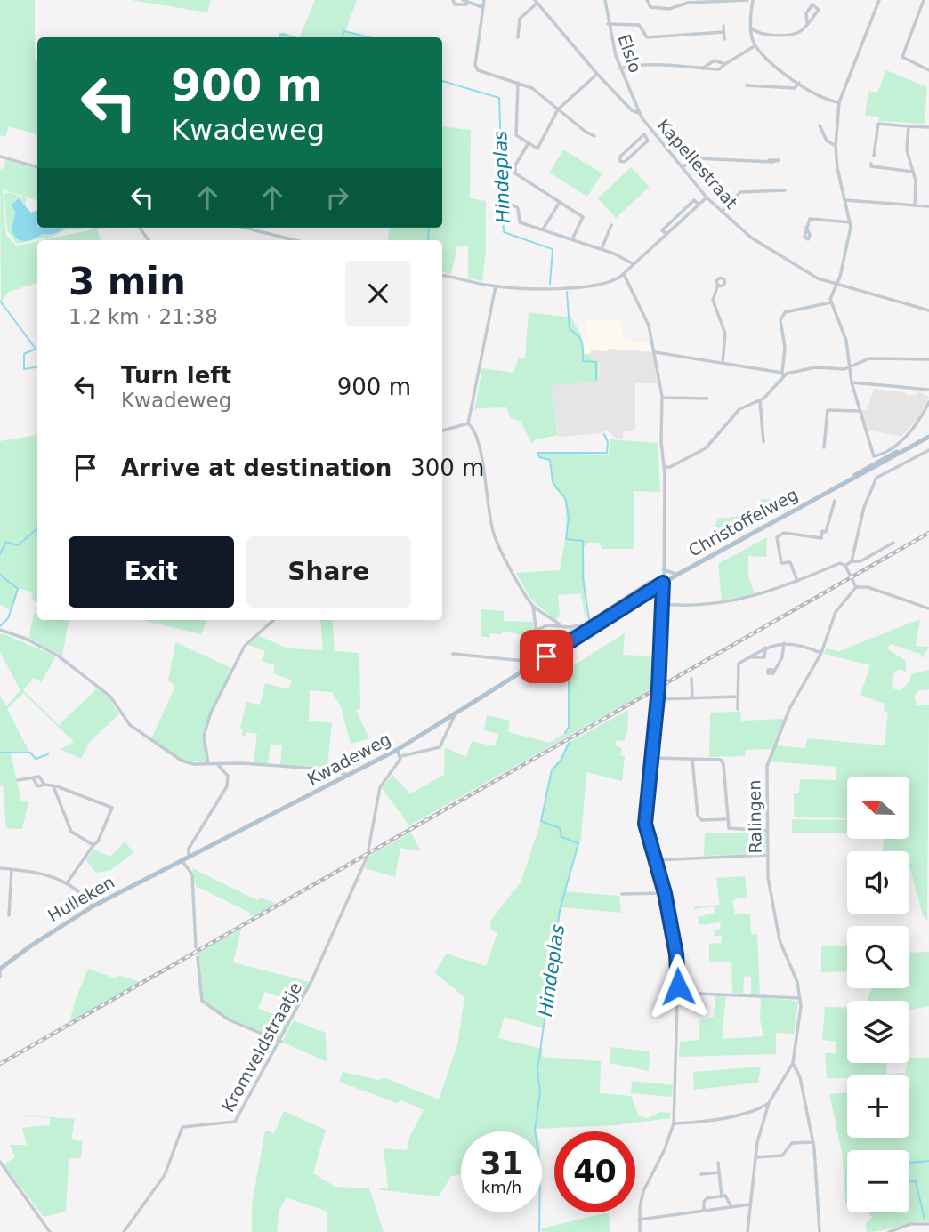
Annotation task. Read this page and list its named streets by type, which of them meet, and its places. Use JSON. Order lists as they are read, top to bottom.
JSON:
{
  "streets": {
    "main road": ["Christoffelweg", "Kwadeweg", "Hulleken"],
    "street": [
      "Elslo",
      "Kapellestraat",
      "Ralingen",
      "Kromveldstraatje"
    ]
  },
  "crossings": [
    ["Elslo", "Kapellestraat"],
    ["Christoffelweg", "Kwadeweg"],
    ["Kwadeweg", "Hulleken"]
  ],
  "water": ["Hindeplas"],
  "north": "left",
  "page": {
    "turn": ["900 m", "Kwadeweg"],
    "heading": ["3 min", "1.2 km · 21:38"],
    "list": [
      {
        "name": "Turn left",
        "note": "Kwadeweg",
        "value": "900 m"
      },
      {
        "name": "Arrive at destination",
        "value": "300 m"
      }
    ],
    "buttons": ["Exit", "Share"],
    "map_buttons": ["+", "−"],
    "speed": "31 km/h",
    "limit": "40"
  }
}
